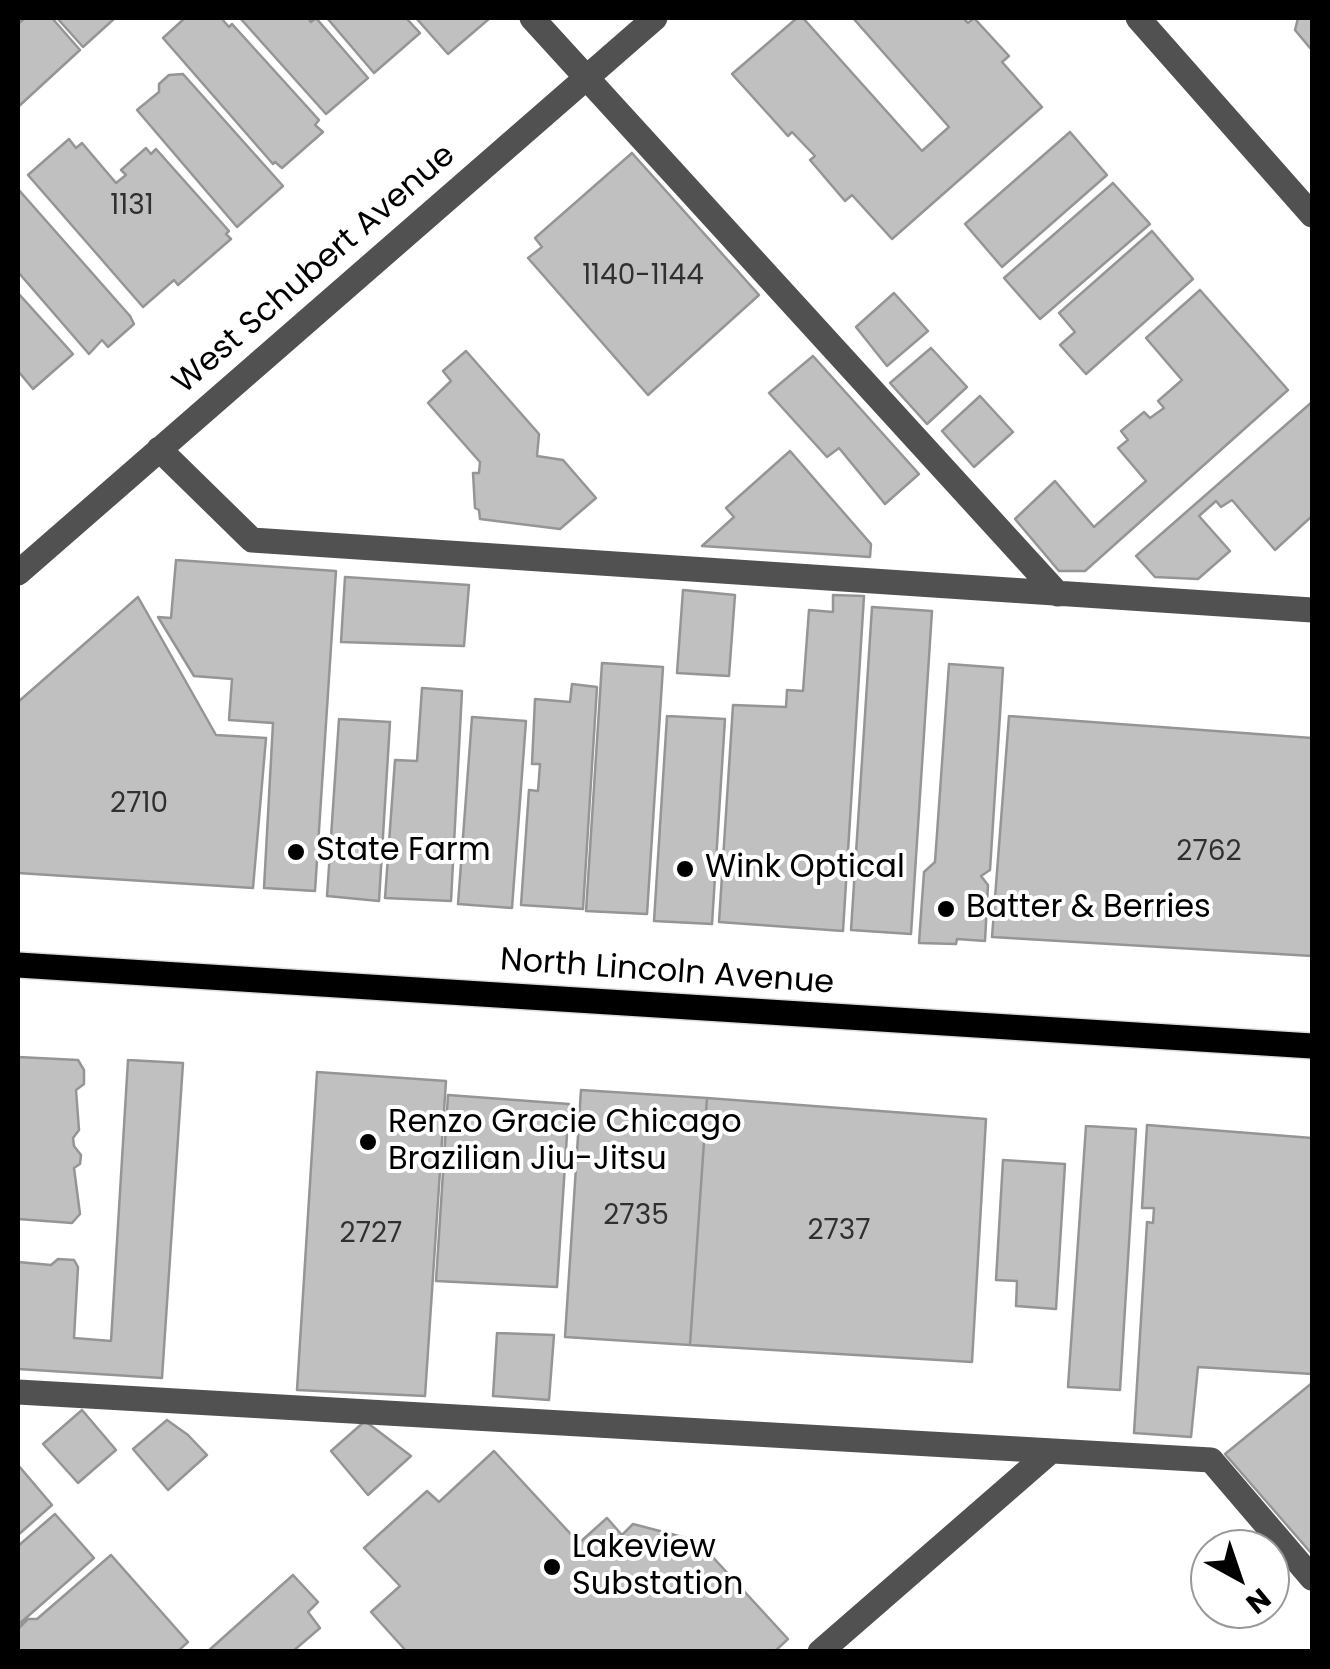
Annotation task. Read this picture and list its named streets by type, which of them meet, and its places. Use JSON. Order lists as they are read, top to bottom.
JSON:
{
  "streets": {
    "main road": ["North Lincoln Avenue"],
    "street": ["West Schubert Avenue"]
  },
  "places": [
    "State Farm",
    "Wink Optical",
    "Batter & Berries",
    "Renzo Gracie Chicago Brazilian Jiu-Jitsu",
    "Lakeview Substation"
  ],
  "house_numbers": [
    "1131",
    "1140-1144",
    "2710",
    "2762",
    "2735",
    "2737",
    "2727"
  ],
  "north": "bottom right"
}
